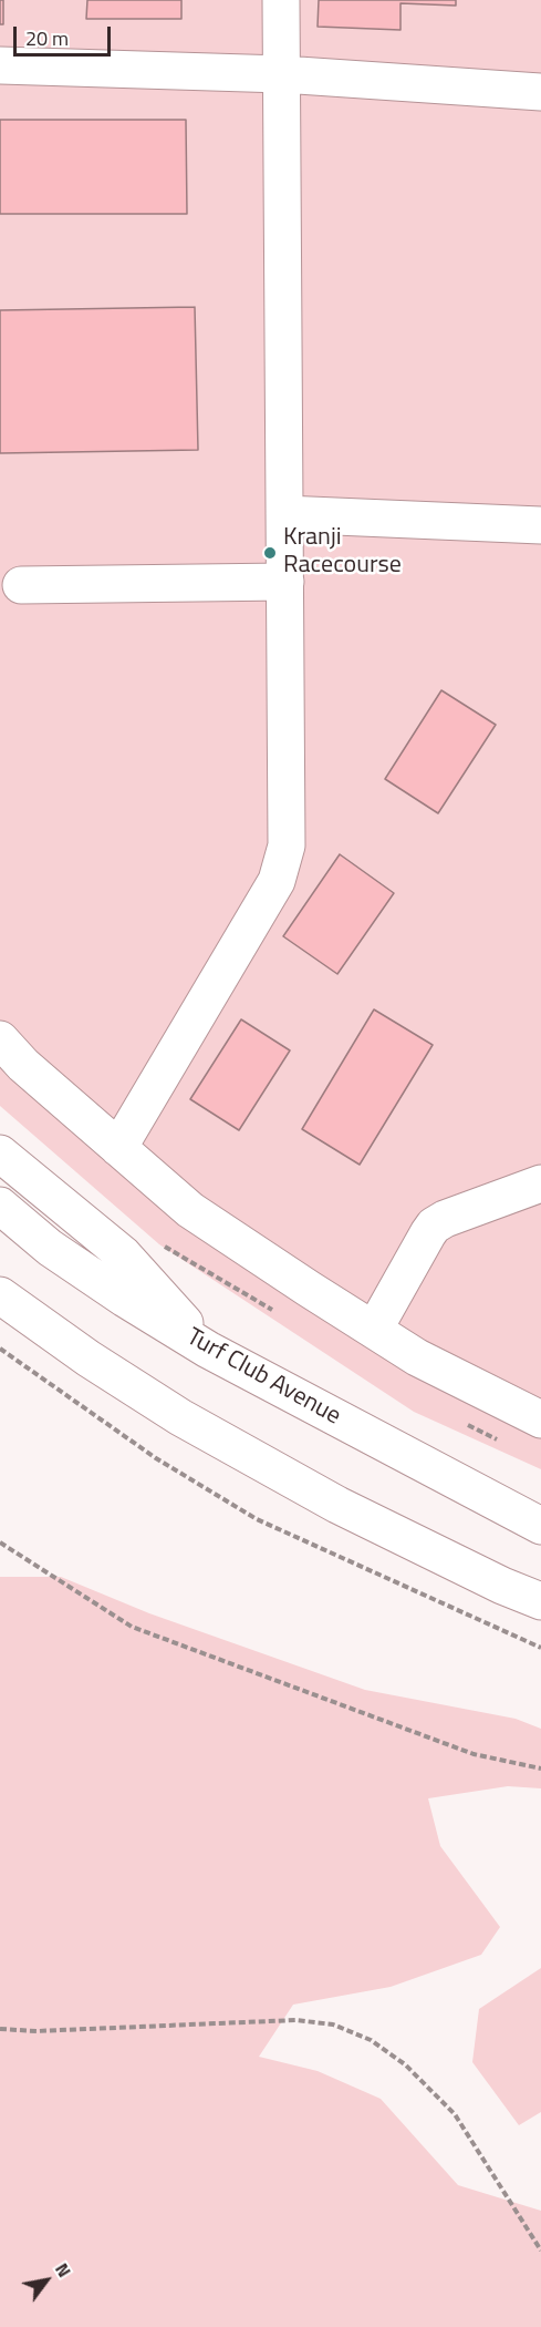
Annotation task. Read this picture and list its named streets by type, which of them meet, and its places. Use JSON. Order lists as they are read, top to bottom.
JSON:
{
  "streets": {
    "main road": ["Turf Club Avenue"]
  },
  "places": ["Kranji Racecourse"],
  "scale_bar": "20 m",
  "north": "top right"
}
